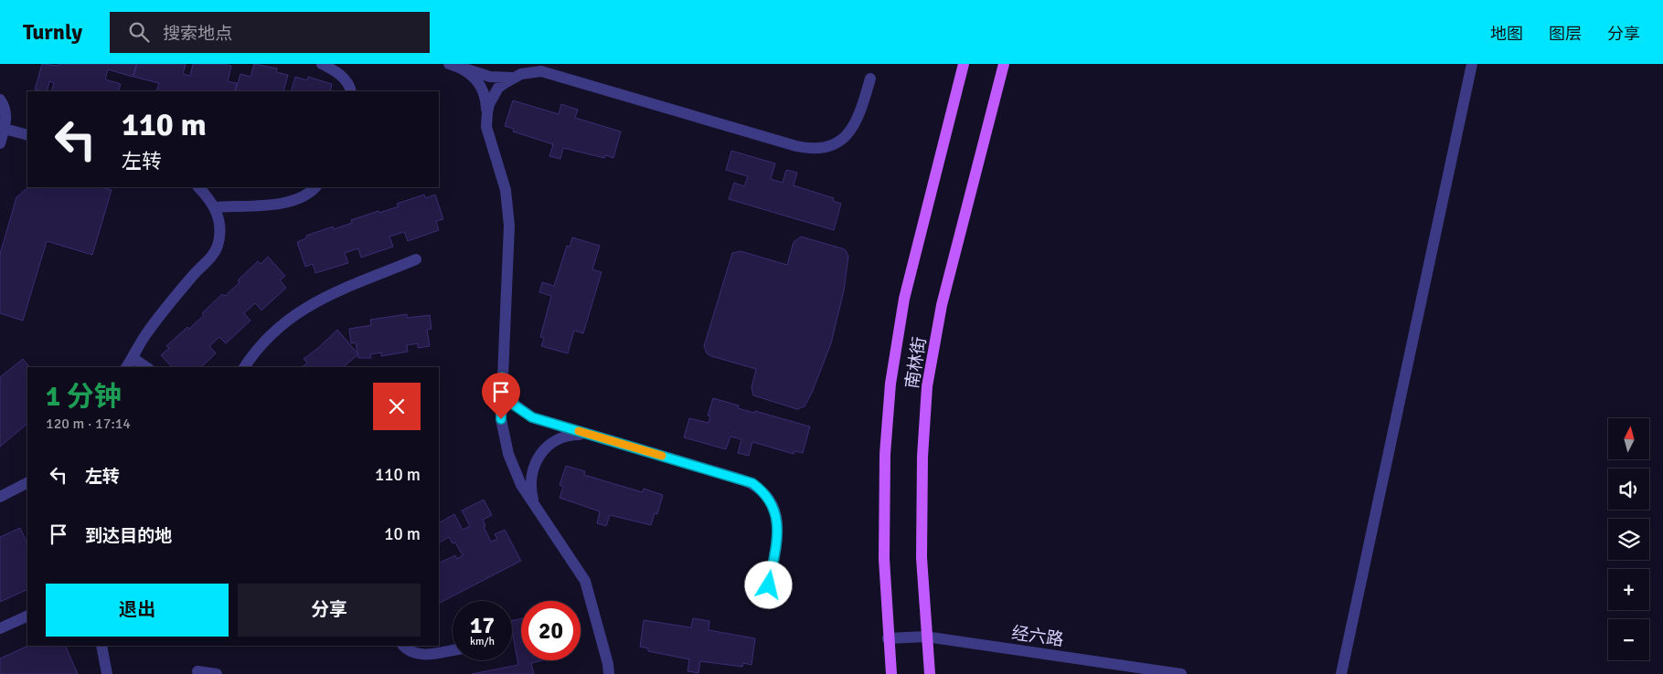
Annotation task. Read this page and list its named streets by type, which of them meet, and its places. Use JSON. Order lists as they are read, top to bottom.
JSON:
{
  "streets": {
    "main road": ["南林街"],
    "street": ["经六路"]
  },
  "crossings": [
    ["南林街", "经六路"]
  ],
  "north": "top",
  "page": {
    "header": "Turnly",
    "search": "搜索地点",
    "nav": ["地图", "图层", "分享"],
    "turn": ["110 m", "左转"],
    "heading": ["1 分钟", "120 m · 17:14"],
    "map_buttons": ["+", "−"],
    "list": [
      {
        "name": "左转",
        "value": "110 m"
      },
      {
        "name": "到达目的地",
        "value": "10 m"
      }
    ],
    "buttons": ["退出", "分享"],
    "speed": "17 km/h",
    "limit": "20"
  }
}
